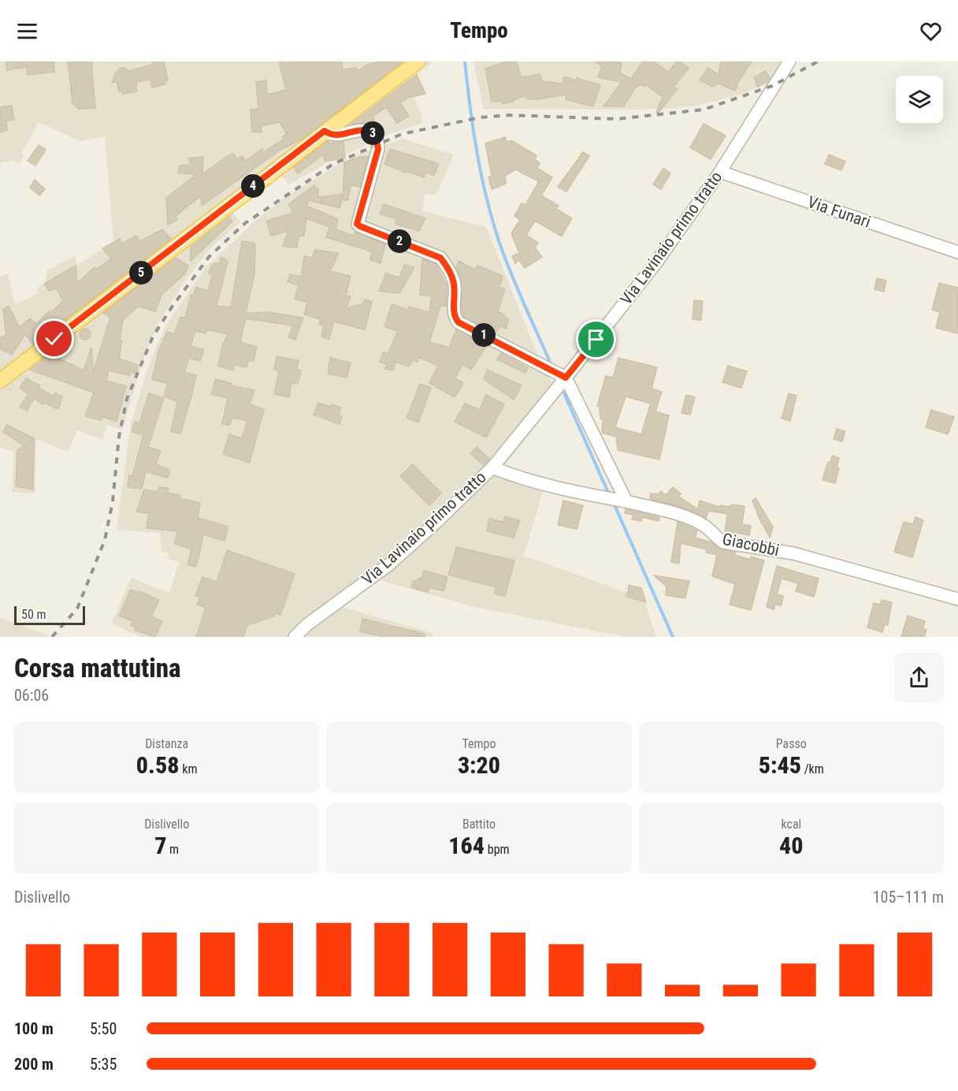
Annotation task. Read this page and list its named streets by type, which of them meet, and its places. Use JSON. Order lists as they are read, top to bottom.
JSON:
{
  "streets": {
    "street": ["Via Funari", "Via Lavinaio primo tratto", "Giacobbi"]
  },
  "crossings": [
    ["Via Funari", "Via Lavinaio primo tratto"],
    ["Via Lavinaio primo tratto", "Giacobbi"]
  ],
  "scale_bar": "50 m",
  "page": {
    "header": "Tempo",
    "pins": [
      "3",
      "4",
      "2",
      "5",
      "1"
    ],
    "scale": "50 m",
    "heading": ["Corsa mattutina", "06:06"],
    "stats": [
      ["Distanza", "0.58 km"],
      ["Tempo", "3:20"],
      ["Passo", "5:45 /km"],
      ["Dislivello", "7 m"],
      ["Battito", "164 bpm"],
      ["kcal", "40"]
    ],
    "chart": ["Dislivello", "105–111 m"],
    "list": [
      {
        "name": "100 m",
        "note": "5:50"
      },
      {
        "name": "200 m",
        "note": "5:35"
      }
    ]
  }
}
